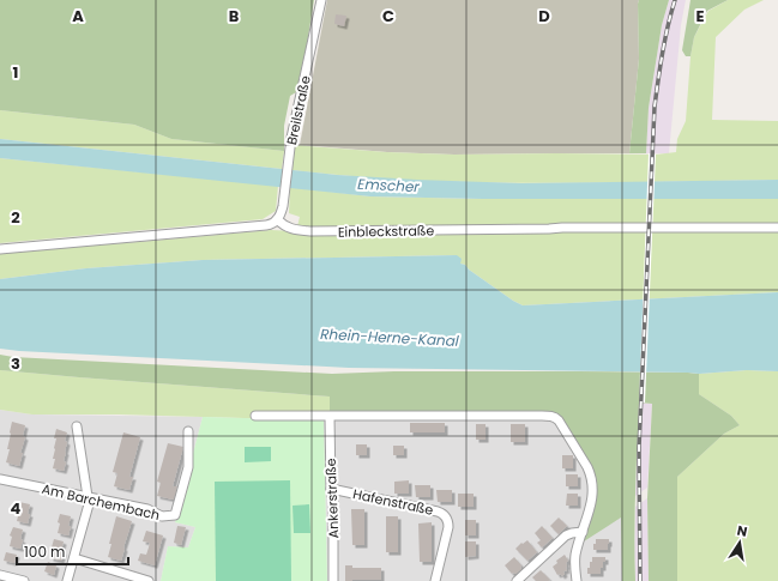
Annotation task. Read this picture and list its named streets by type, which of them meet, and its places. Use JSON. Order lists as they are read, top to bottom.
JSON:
{
  "streets": {
    "street": [
      "Breilstraße",
      "Einbleckstraße",
      "Ankerstraße",
      "Am Barchembach",
      "Hafenstraße"
    ]
  },
  "crossings": [
    ["Breilstraße", "Einbleckstraße"],
    ["Ankerstraße", "Hafenstraße"]
  ],
  "water": ["Emscher", "Rhein-Herne-Kanal"],
  "scale_bar": "100 m",
  "north": "top",
  "grid": {
    "columns": [
      "A",
      "B",
      "C",
      "D",
      "E"
    ],
    "rows": [
      "1",
      "2",
      "3",
      "4"
    ]
  }
}
